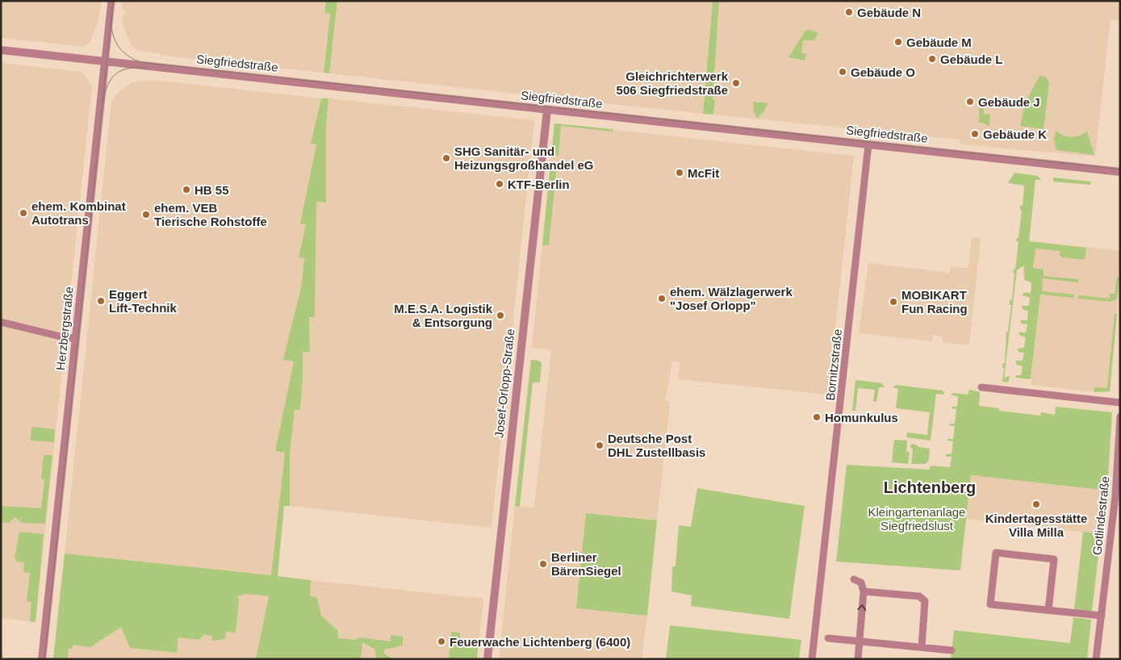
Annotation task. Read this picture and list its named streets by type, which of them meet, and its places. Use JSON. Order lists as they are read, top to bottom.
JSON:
{
  "streets": {
    "street": [
      "Siegfriedstraße",
      "Herzbergstraße",
      "Bornitzstraße",
      "Josef-Orlopp-Straße",
      "Gotlindestraße"
    ]
  },
  "crossings": [
    ["Siegfriedstraße", "Herzbergstraße"],
    ["Siegfriedstraße", "Bornitzstraße"],
    ["Siegfriedstraße", "Josef-Orlopp-Straße"]
  ],
  "districts": ["Lichtenberg"],
  "parks": ["Kleingartenanlage Siegfriedslust"],
  "places": [
    "Gebäude N",
    "Gebäude M",
    "Gebäude L",
    "Gebäude O",
    "Gleichrichterwerk 506 Siegfriedstraße",
    "Gebäude J",
    "Gebäude K",
    "SHG Sanitär- und Heizungsgroßhandel eG",
    "McFit",
    "KTF-Berlin",
    "HB 55",
    "ehem. Kombinat Autotrans",
    "ehem. VEB Tierische Rohstoffe",
    "ehem. Wälzlagerwerk \"Josef Orlopp\"",
    "Eggert Lift-Technik",
    "MOBIKART Fun Racing",
    "M.E.S.A. Logistik & Entsorgung",
    "Homunkulus",
    "Deutsche Post DHL Zustellbasis",
    "Kindertagesstätte Villa Milla",
    "Berliner BärenSiegel",
    "Feuerwache Lichtenberg (6400)"
  ]
}
